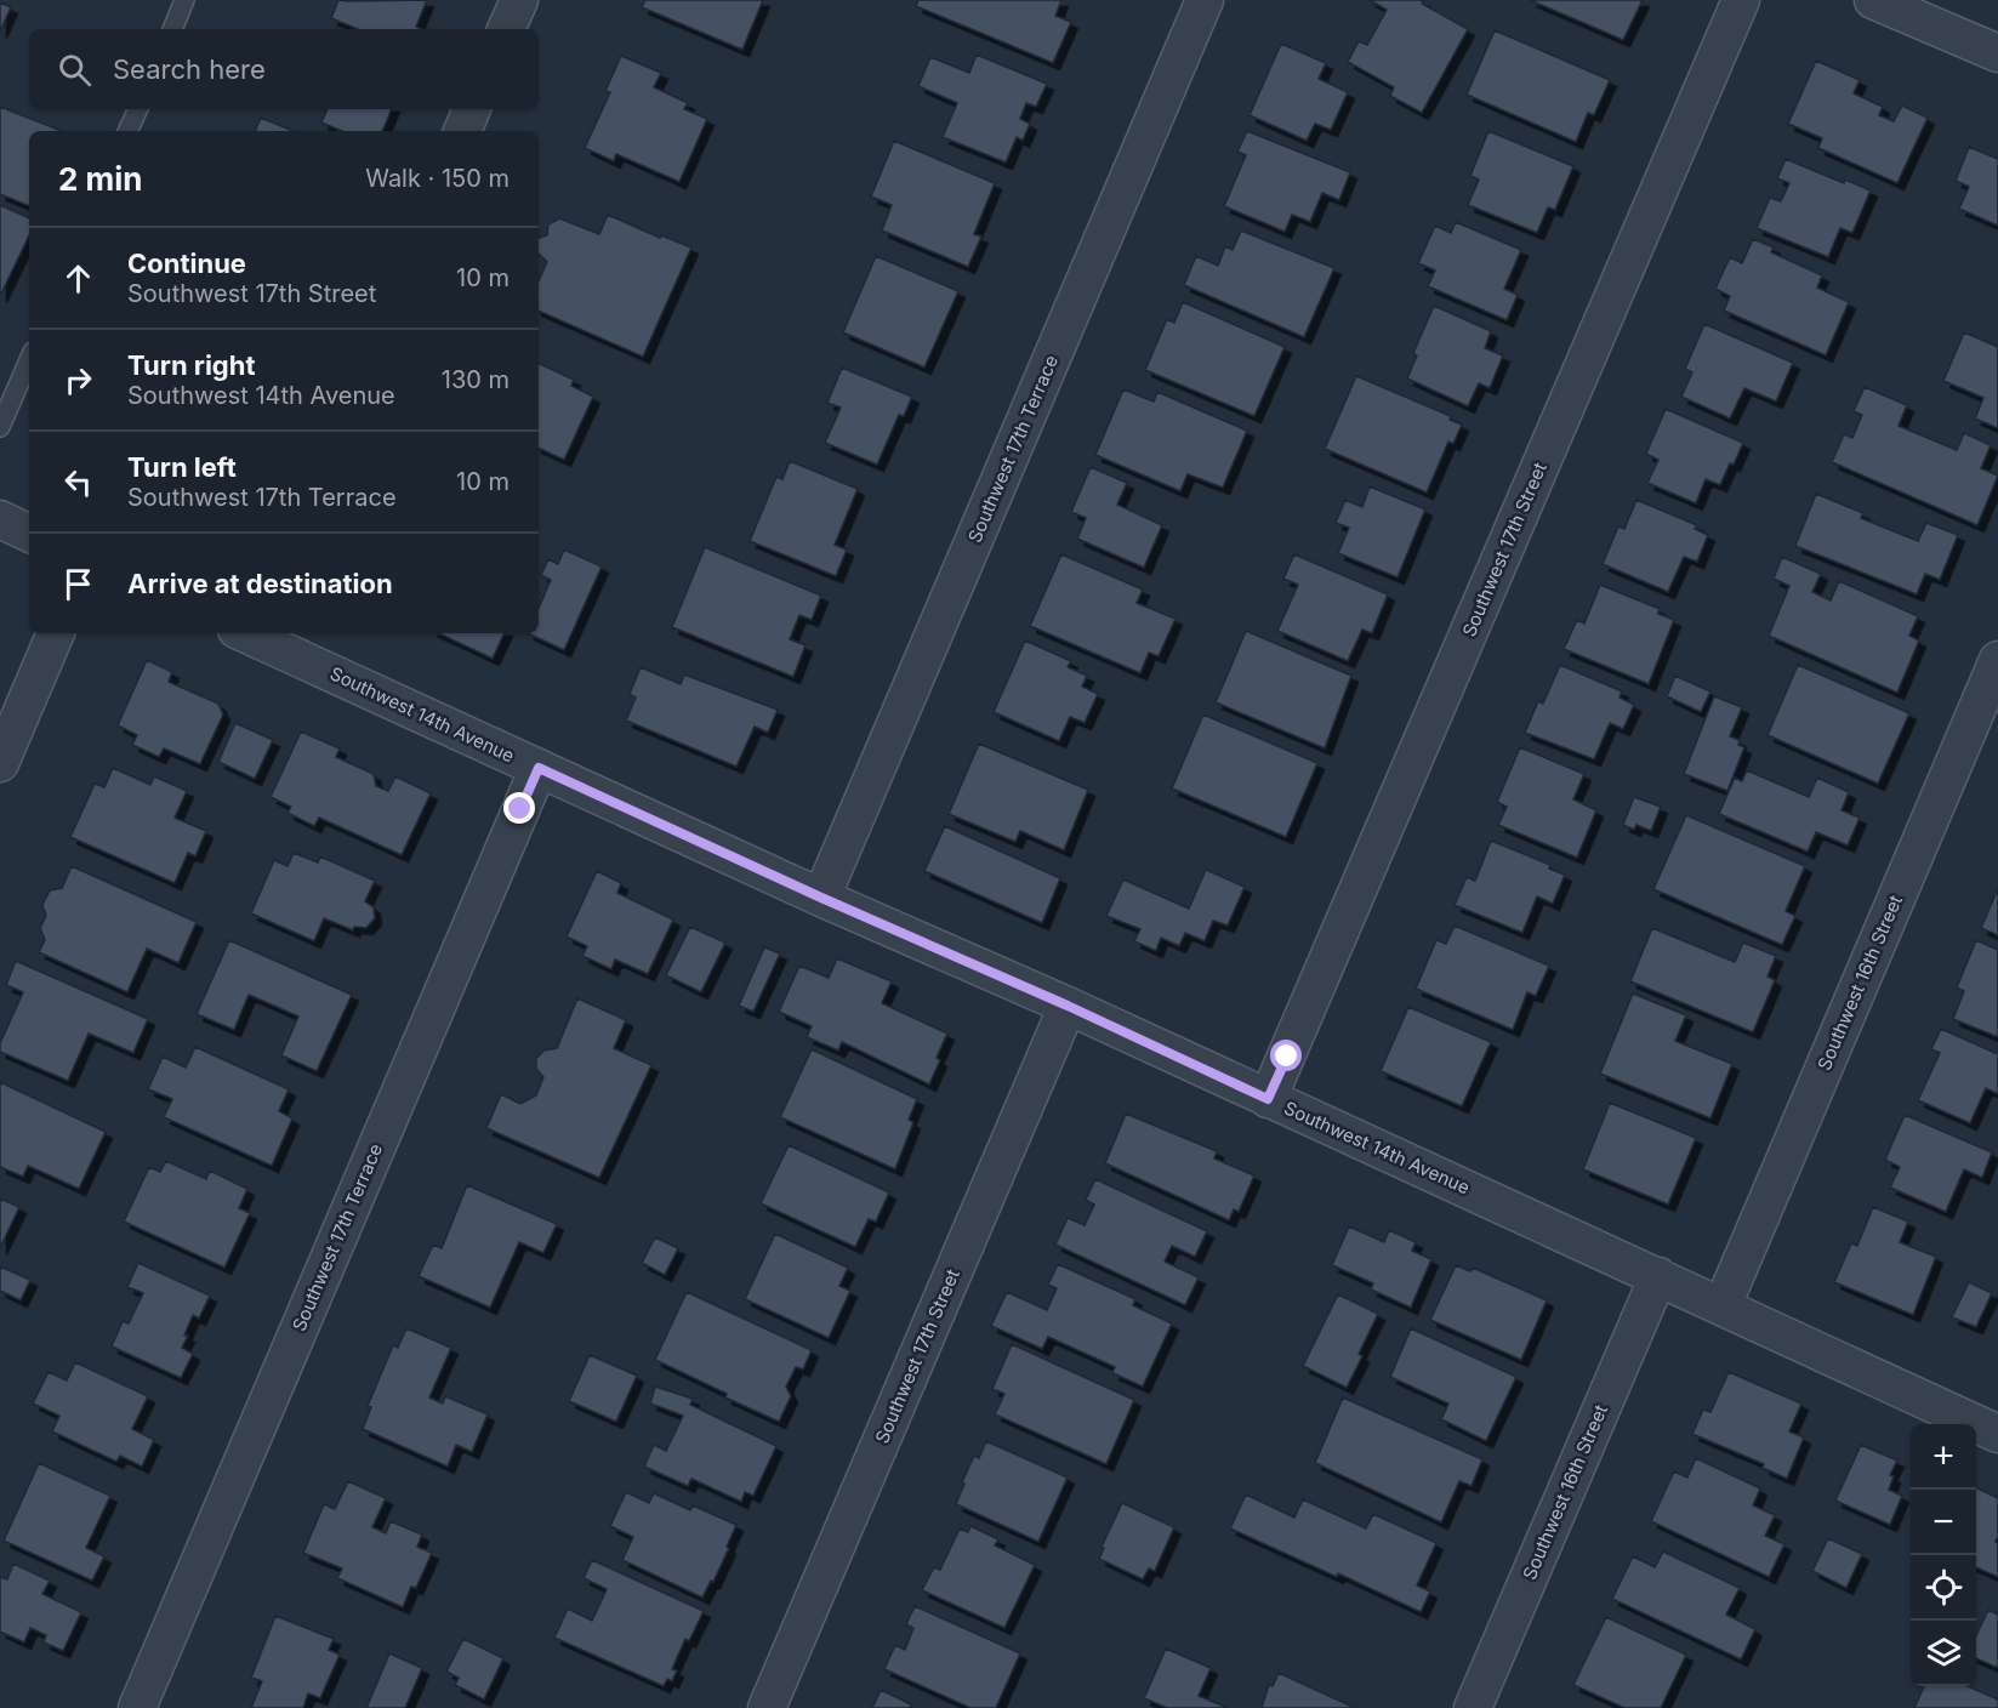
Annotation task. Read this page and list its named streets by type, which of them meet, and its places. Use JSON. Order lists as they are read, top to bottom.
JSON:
{
  "streets": {
    "street": [
      "Southwest 17th Terrace",
      "Southwest 17th Street",
      "Southwest 14th Avenue",
      "Southwest 16th Street"
    ]
  },
  "crossings": [
    ["Southwest 17th Terrace", "Southwest 14th Avenue"],
    ["Southwest 17th Street", "Southwest 14th Avenue"],
    ["Southwest 14th Avenue", "Southwest 16th Street"]
  ],
  "page": {
    "search": "Search here",
    "heading": ["2 min", "Walk · 150 m"],
    "list": [
      ["Continue", "Southwest 17th Street", "10 m"],
      ["Turn right", "Southwest 14th Avenue", "130 m"],
      ["Turn left", "Southwest 17th Terrace", "10 m"],
      "Arrive at destination"
    ],
    "map_buttons": ["+", "−"]
  }
}
